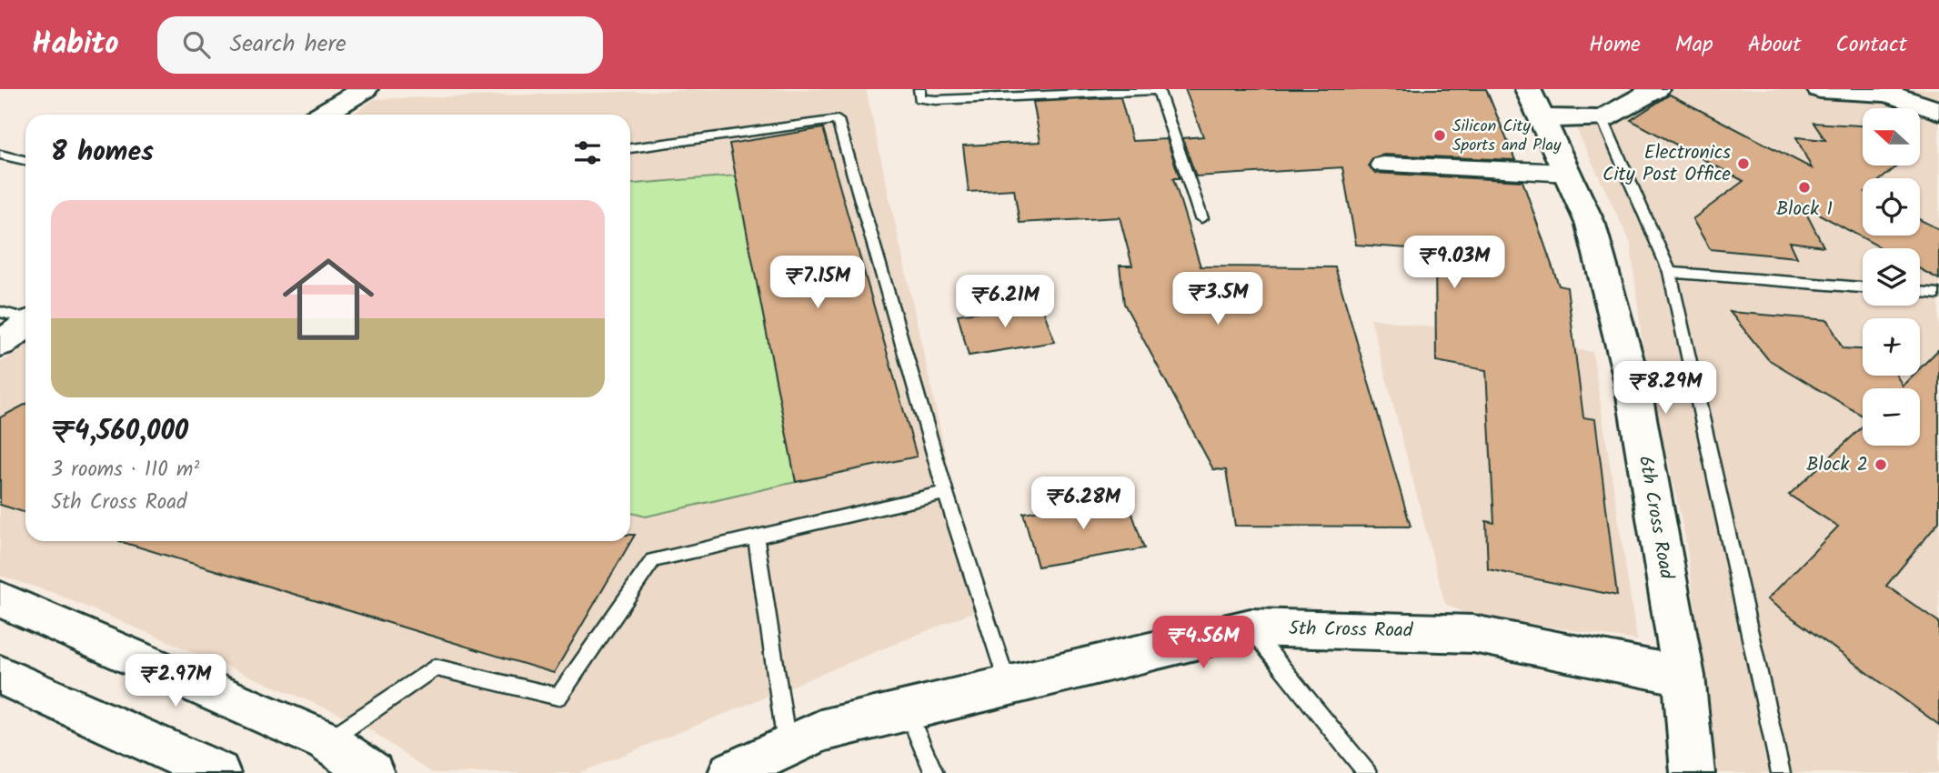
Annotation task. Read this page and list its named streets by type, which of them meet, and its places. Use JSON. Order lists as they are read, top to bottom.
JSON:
{
  "streets": {
    "street": ["6th Cross Road", "5th Cross Road"]
  },
  "crossings": [
    ["6th Cross Road", "5th Cross Road"]
  ],
  "places": [
    "Silicon City Sports and Play",
    "Electronics City Post Office",
    "Block 1",
    "Block 2"
  ],
  "north": "left",
  "page": {
    "header": "Habito",
    "search": "Search here",
    "nav": [
      "Home",
      "Map",
      "About",
      "Contact"
    ],
    "map_buttons": ["+", "−"],
    "heading": "8 homes",
    "list": [
      {
        "name": "₹4,560,000",
        "note": "3 rooms · 110 m² · 5th Cross Road"
      }
    ],
    "price": [
      "₹9.03M",
      "₹7.15M",
      "₹3.5M",
      "₹6.21M",
      "₹8.29M",
      "₹6.28M",
      "₹4.56M",
      "₹2.97M"
    ]
  }
}
